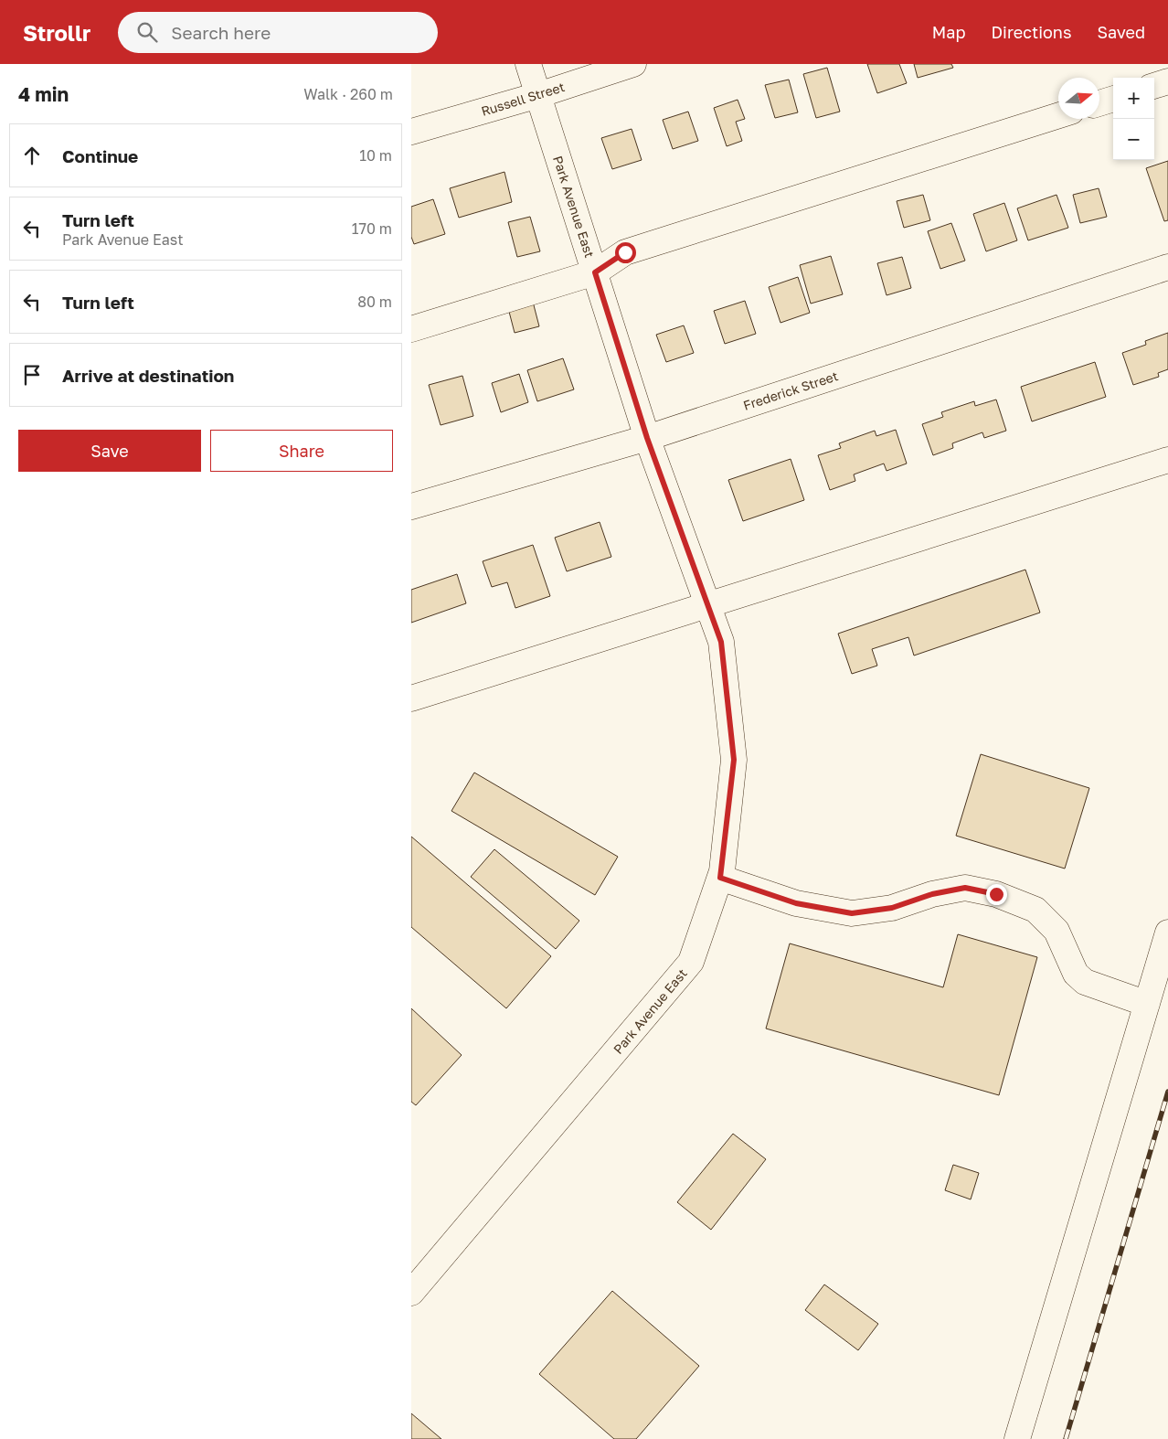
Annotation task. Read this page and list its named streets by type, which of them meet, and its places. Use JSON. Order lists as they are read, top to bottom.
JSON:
{
  "streets": {
    "street": ["Russell Street", "Park Avenue East", "Frederick Street"]
  },
  "crossings": [
    ["Russell Street", "Park Avenue East"],
    ["Park Avenue East", "Frederick Street"]
  ],
  "north": "right",
  "page": {
    "header": "Strollr",
    "search": "Search here",
    "nav": ["Map", "Directions", "Saved"],
    "heading": ["4 min", "Walk · 260 m"],
    "map_buttons": ["+", "−"],
    "list": [
      ["Continue", "10 m"],
      ["Turn left", "Park Avenue East", "170 m"],
      ["Turn left", "80 m"],
      "Arrive at destination"
    ],
    "buttons": ["Save", "Share"]
  }
}
